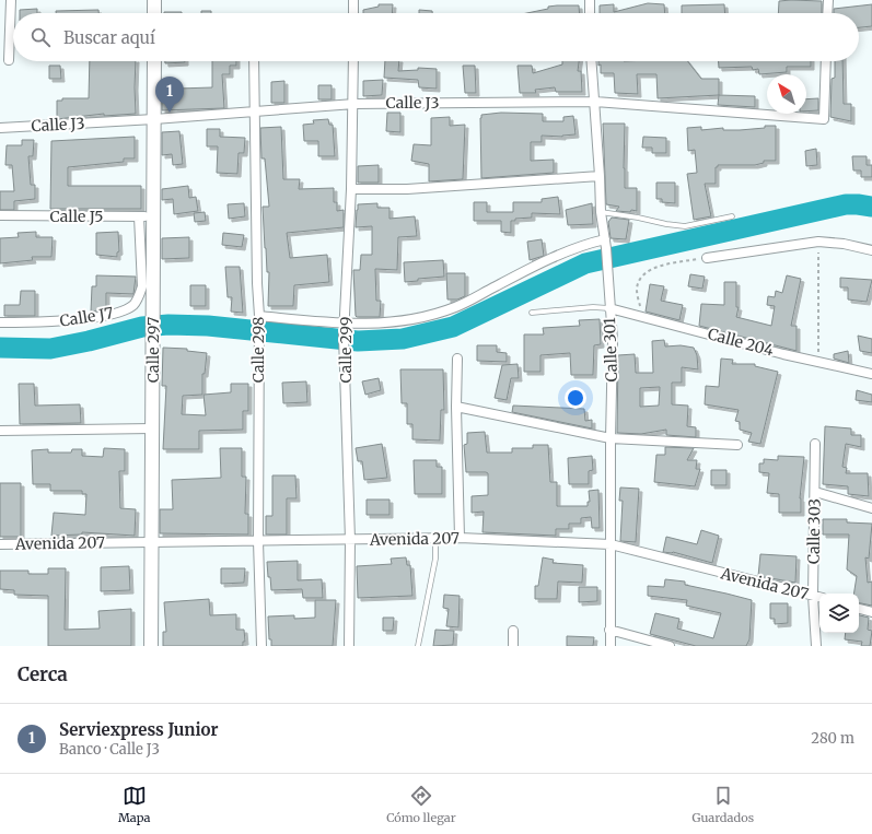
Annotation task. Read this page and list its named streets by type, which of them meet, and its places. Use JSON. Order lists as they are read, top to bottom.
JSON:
{
  "streets": {
    "street": [
      "Calle J3",
      "Calle J5",
      "Calle J7",
      "Calle 204",
      "Calle 297",
      "Calle 298",
      "Calle 299",
      "Calle 301",
      "Calle 303",
      "Avenida 207"
    ]
  },
  "crossings": [
    ["Calle J3", "Calle 297"],
    ["Calle J3", "Calle 298"],
    ["Calle J3", "Calle 299"],
    ["Calle J3", "Calle 301"],
    ["Calle J5", "Calle J7"],
    ["Calle J5", "Calle 297"],
    ["Calle 204", "Calle 301"],
    ["Calle 297", "Avenida 207"],
    ["Calle 298", "Avenida 207"],
    ["Calle 299", "Avenida 207"],
    ["Calle 301", "Avenida 207"],
    ["Calle 303", "Avenida 207"]
  ],
  "north": "top left",
  "page": {
    "search": "Buscar aquí",
    "pins": "1",
    "heading": "Cerca",
    "list": [
      {
        "mark": "1",
        "name": "Serviexpress Junior",
        "note": "Banco · Calle J3",
        "value": "280 m"
      }
    ],
    "nav": ["Mapa", "Cómo llegar", "Guardados"]
  }
}
